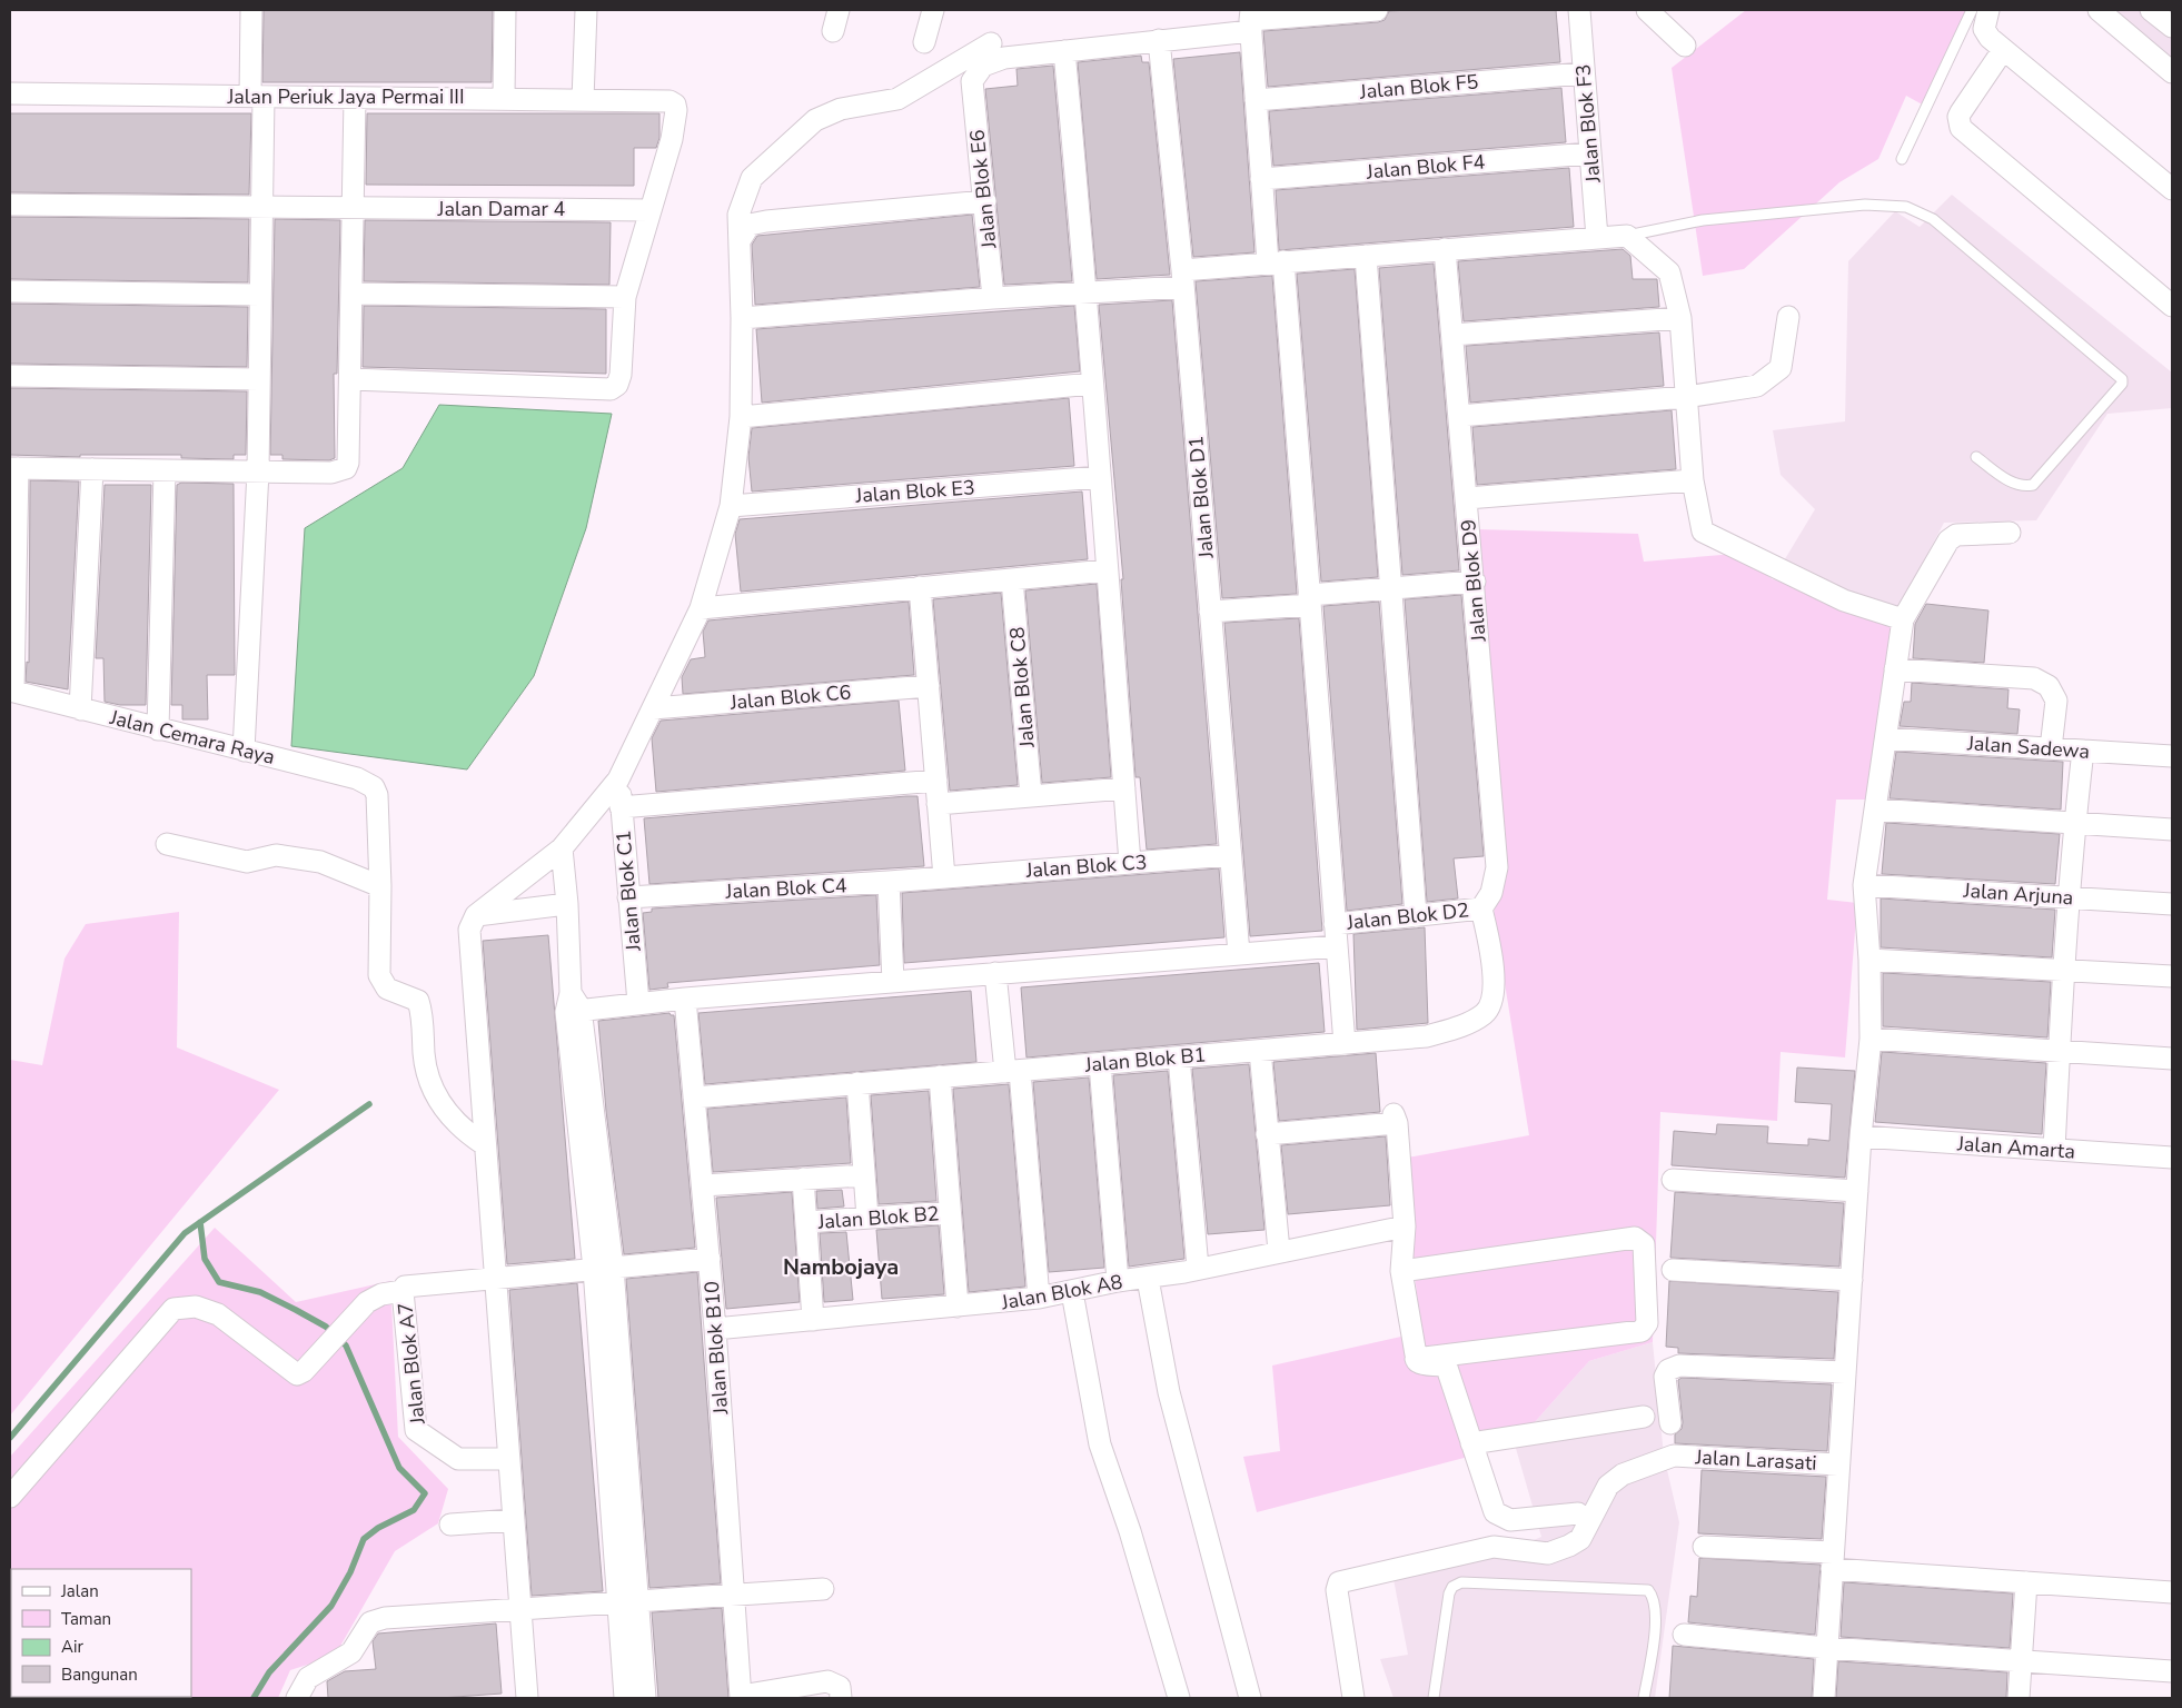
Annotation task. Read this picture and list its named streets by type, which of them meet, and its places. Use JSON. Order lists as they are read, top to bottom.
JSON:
{
  "streets": {
    "street": [
      "Jalan Blok F5",
      "Jalan Periuk Jaya Permai III",
      "Jalan Blok F3",
      "Jalan Blok F4",
      "Jalan Blok E6",
      "Jalan Damar 4",
      "Jalan Blok E3",
      "Jalan Blok D1",
      "Jalan Blok D9",
      "Jalan Blok C8",
      "Jalan Blok C6",
      "Jalan Cemara Raya",
      "Jalan Sadewa",
      "Jalan Blok C3",
      "Jalan Blok C4",
      "Jalan Blok C1",
      "Jalan Arjuna",
      "Jalan Blok D2",
      "Jalan Blok B1",
      "Jalan Amarta",
      "Jalan Blok B2",
      "Jalan Blok A8",
      "Jalan Blok B10",
      "Jalan Blok A7",
      "Jalan Larasati"
    ]
  },
  "crossings": [
    ["Jalan Blok F5", "Jalan Blok F3"],
    ["Jalan Periuk Jaya Permai III", "Jalan Damar 4"],
    ["Jalan Blok F3", "Jalan Blok F4"],
    ["Jalan Blok D1", "Jalan Blok C3"],
    ["Jalan Blok D9", "Jalan Blok D2"],
    ["Jalan Blok D9", "Jalan Blok B1"],
    ["Jalan Blok C3", "Jalan Blok C4"],
    ["Jalan Blok C4", "Jalan Blok C1"],
    ["Jalan Blok D2", "Jalan Blok B1"],
    ["Jalan Blok B1", "Jalan Blok B10"],
    ["Jalan Blok A8", "Jalan Blok B10"],
    ["Jalan Blok B10", "Jalan Blok A7"]
  ],
  "districts": ["Nambojaya"],
  "legend": [
    "Jalan",
    "Taman",
    "Air",
    "Bangunan"
  ]
}
